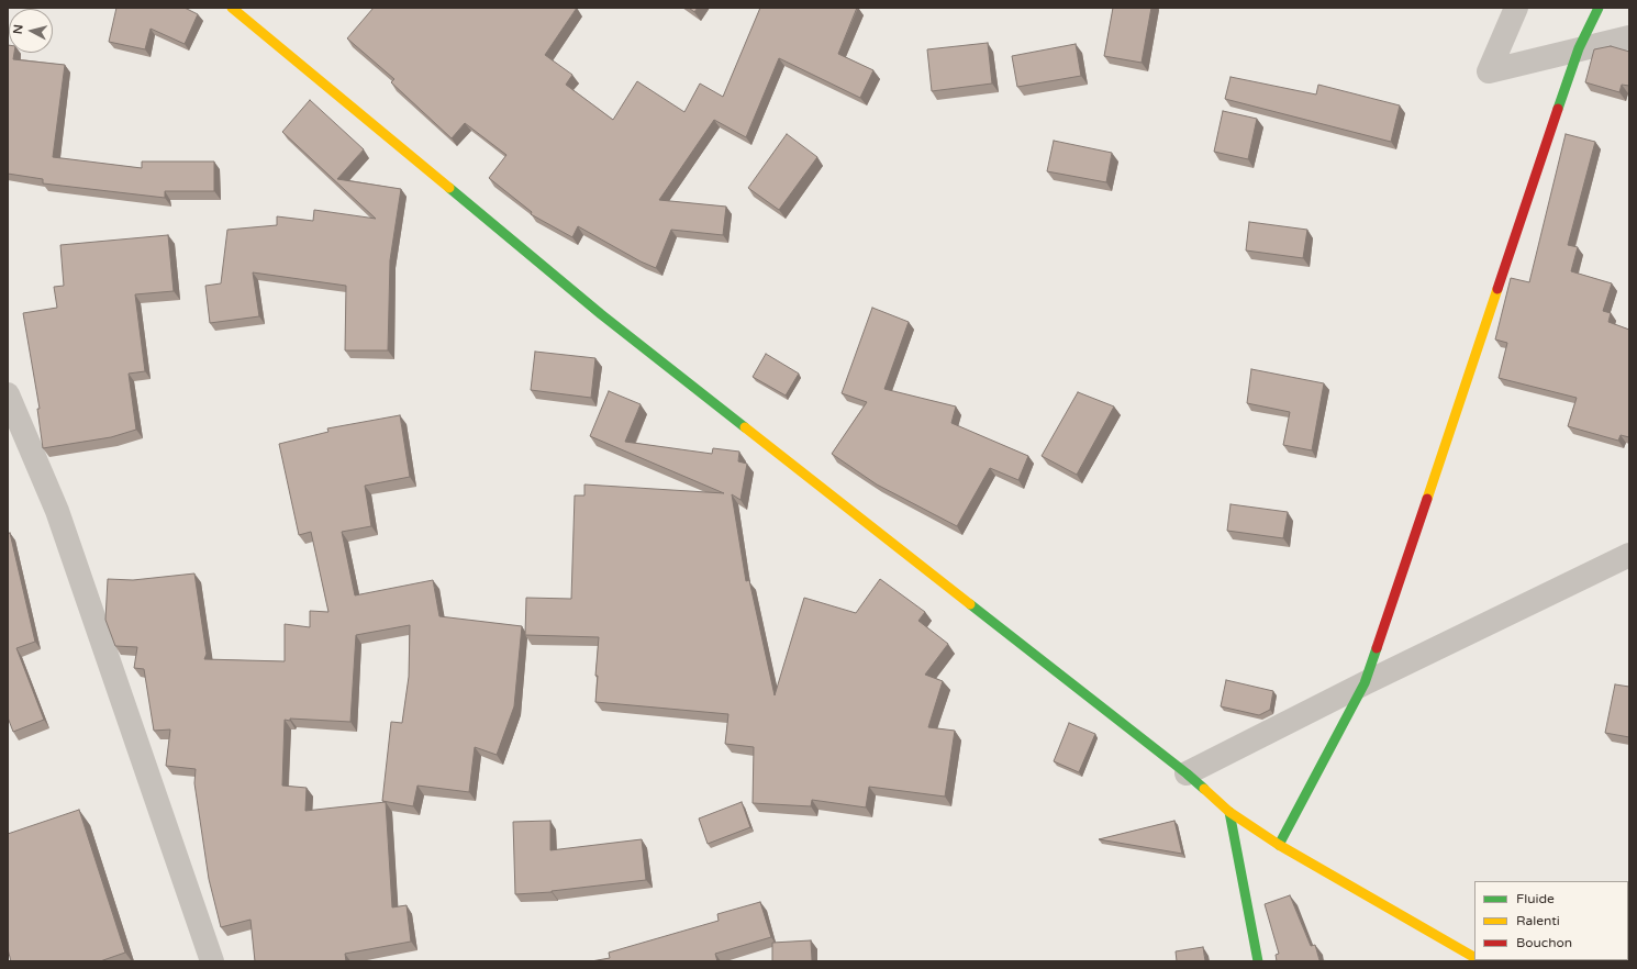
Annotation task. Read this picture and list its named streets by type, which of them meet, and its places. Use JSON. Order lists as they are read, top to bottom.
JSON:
{
  "legend": ["Fluide", "Ralenti", "Bouchon"],
  "north": "left"
}
